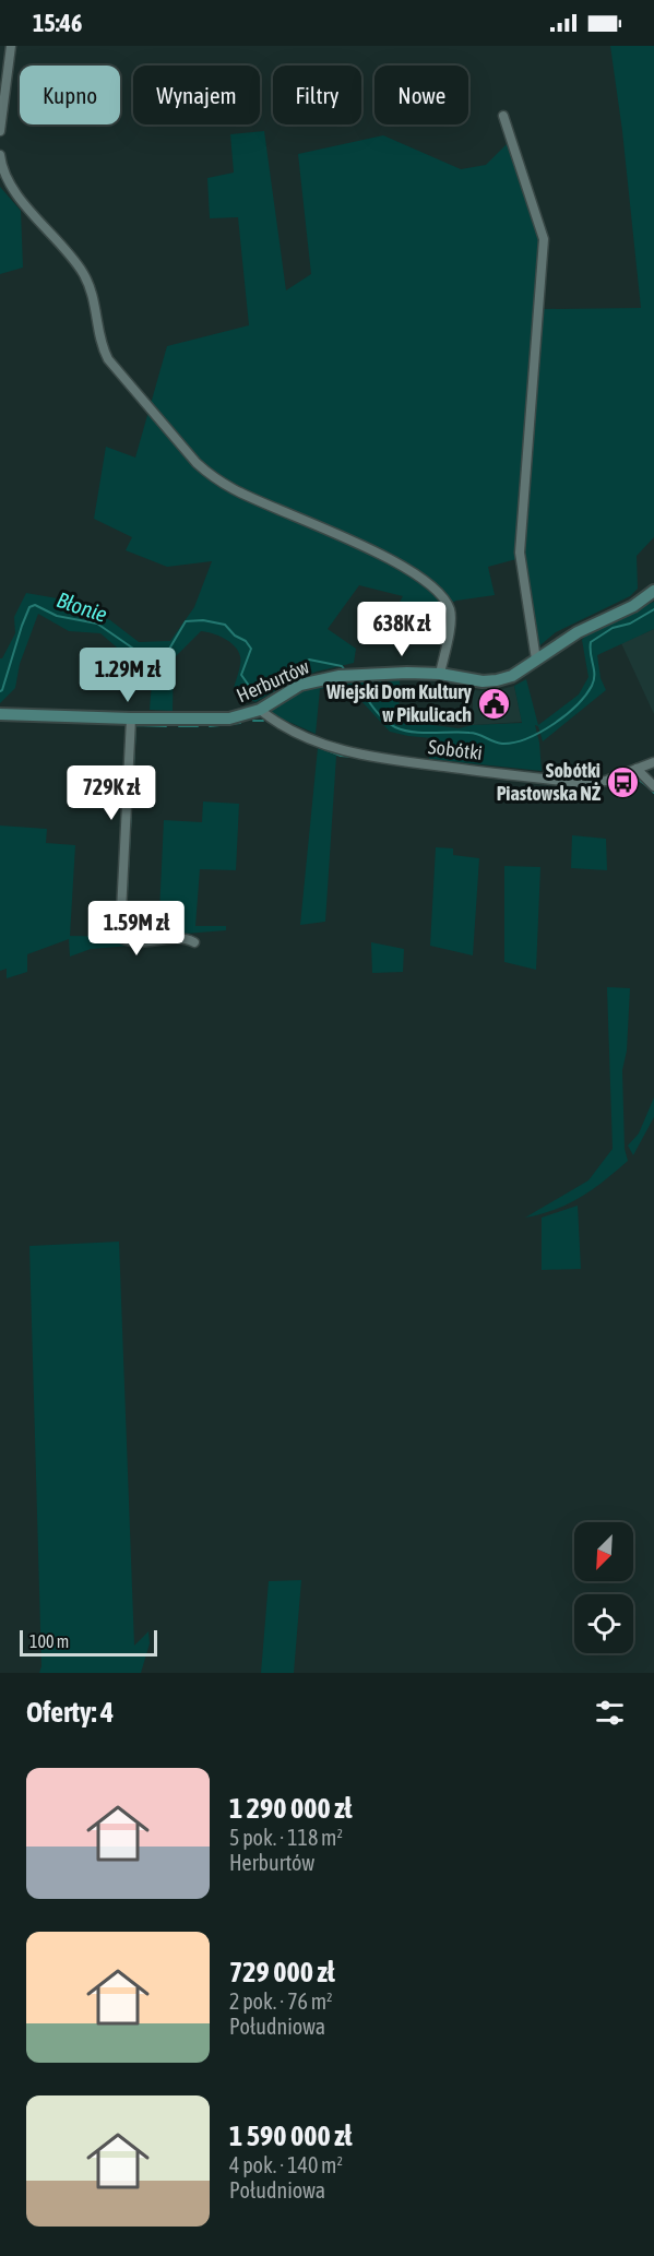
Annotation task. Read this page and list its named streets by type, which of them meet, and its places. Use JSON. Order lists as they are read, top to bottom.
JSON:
{
  "streets": {
    "street": ["Herburtów", "Sobótki"]
  },
  "crossings": [
    ["Herburtów", "Sobótki"]
  ],
  "water": ["Błonie"],
  "places": {
    "public building": ["Wiejski Dom Kultury w Pikulicach"],
    "bus stop": ["Sobótki Piastowska NŻ"]
  },
  "scale_bar": "100 m",
  "north": "bottom left",
  "page": {
    "status": "15:46",
    "chip": [
      "Kupno",
      "Wynajem",
      "Filtry",
      "Nowe"
    ],
    "price": [
      "638K zł",
      "1.29M zł",
      "729K zł",
      "1.59M zł"
    ],
    "scale": "100 m",
    "heading": "Oferty: 4",
    "list": [
      {
        "name": "1 290 000 zł",
        "note": "5 pok. · 118 m² · Herburtów"
      },
      {
        "name": "729 000 zł",
        "note": "2 pok. · 76 m² · Południowa"
      },
      {
        "name": "1 590 000 zł",
        "note": "4 pok. · 140 m² · Południowa"
      }
    ]
  }
}
